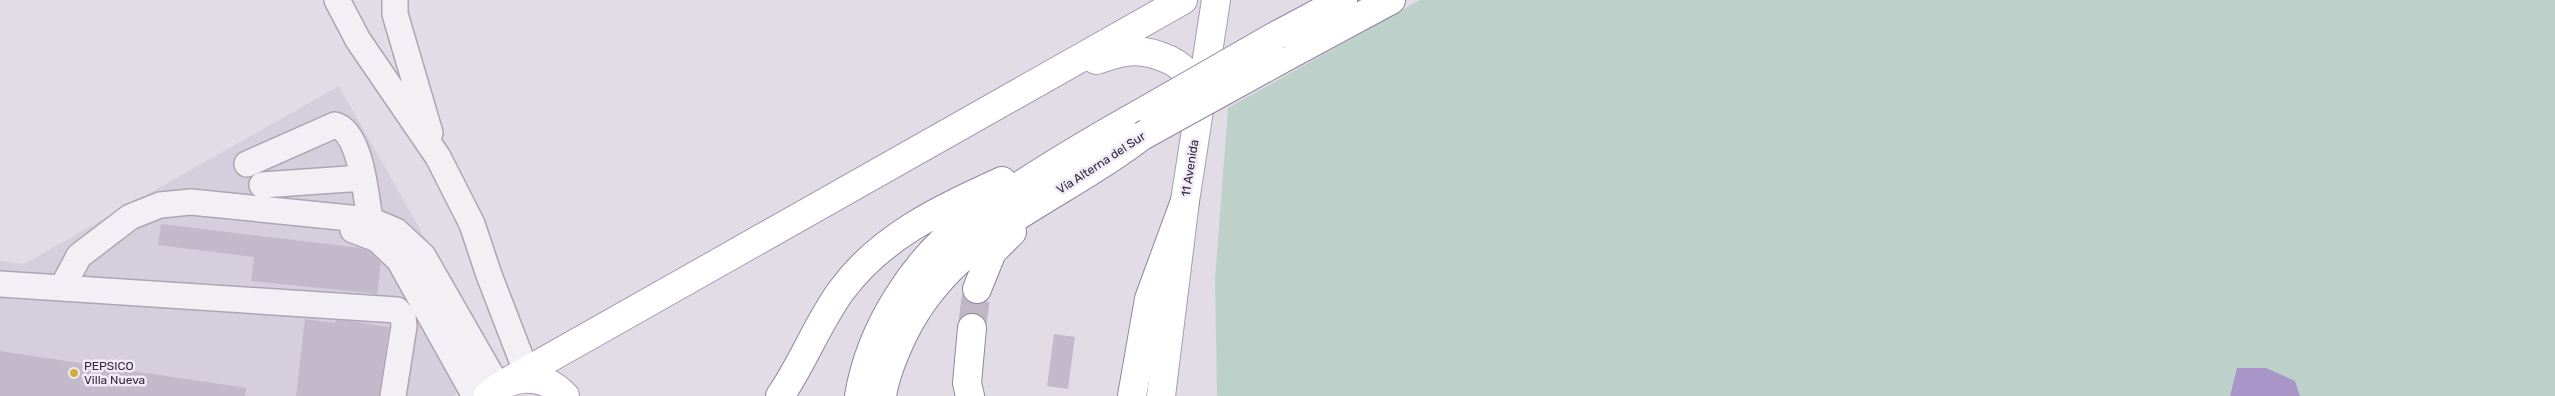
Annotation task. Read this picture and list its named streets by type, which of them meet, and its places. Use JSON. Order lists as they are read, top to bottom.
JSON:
{
  "streets": {
    "main road": ["Vía Alterna del Sur", "11 Avenida"]
  },
  "places": ["PEPSICO Villa Nueva"]
}
